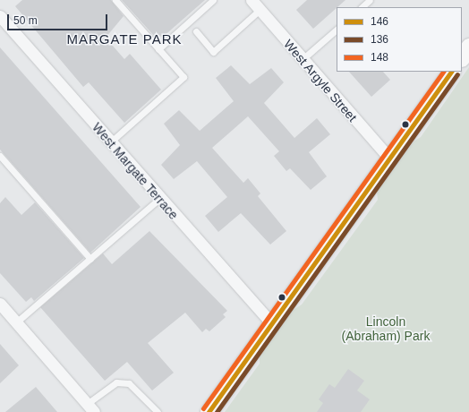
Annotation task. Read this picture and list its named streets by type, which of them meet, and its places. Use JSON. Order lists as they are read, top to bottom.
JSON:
{
  "streets": {
    "street": ["West Argyle Street", "West Margate Terrace"]
  },
  "districts": ["MARGATE PARK"],
  "parks": ["Lincoln (Abraham) Park"],
  "lines": ["transit line 146", "transit line 148", "transit line 136"],
  "legend": ["146", "136", "148"],
  "scale_bar": "50 m"
}
